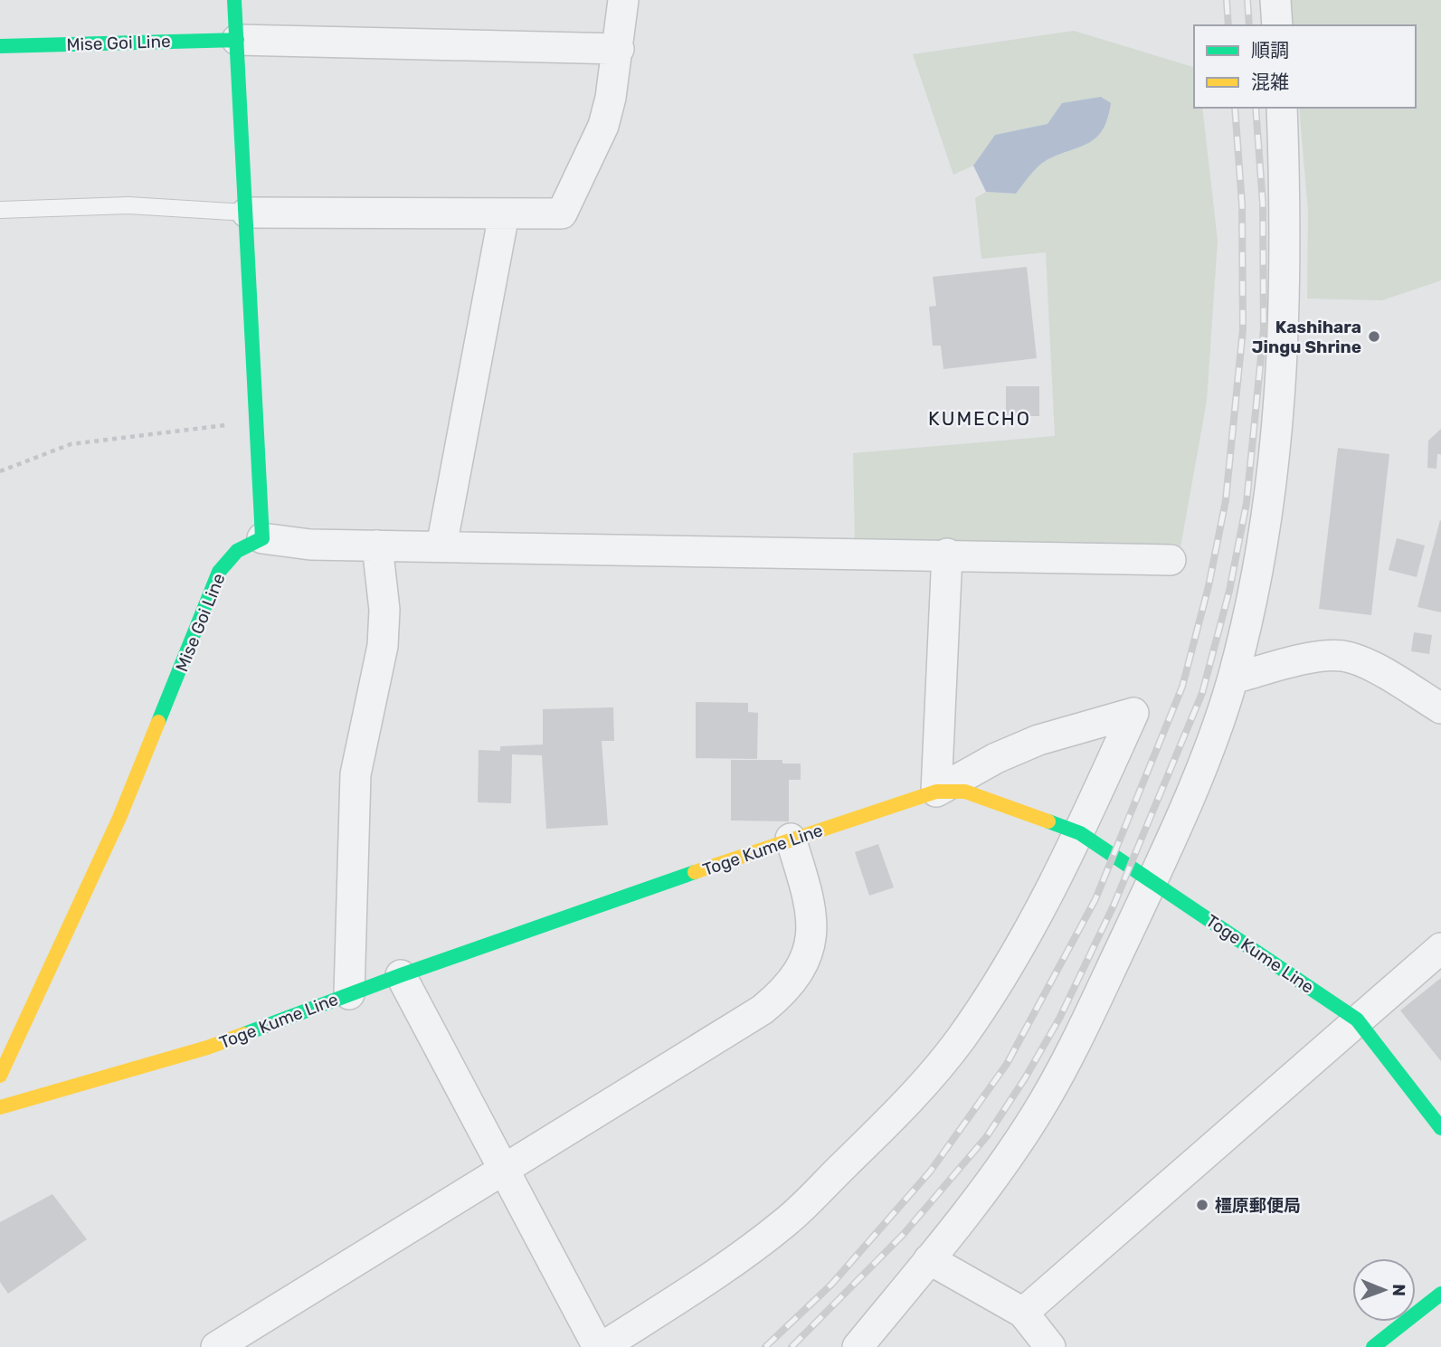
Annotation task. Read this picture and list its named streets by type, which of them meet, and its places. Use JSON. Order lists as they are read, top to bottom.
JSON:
{
  "streets": {
    "main road": ["Mise Goi Line", "Toge Kume Line"]
  },
  "districts": ["KUMECHO"],
  "places": ["Kashihara Jingu Shrine", "橿原郵便局"],
  "legend": ["順調", "混雑"],
  "north": "right"
}
